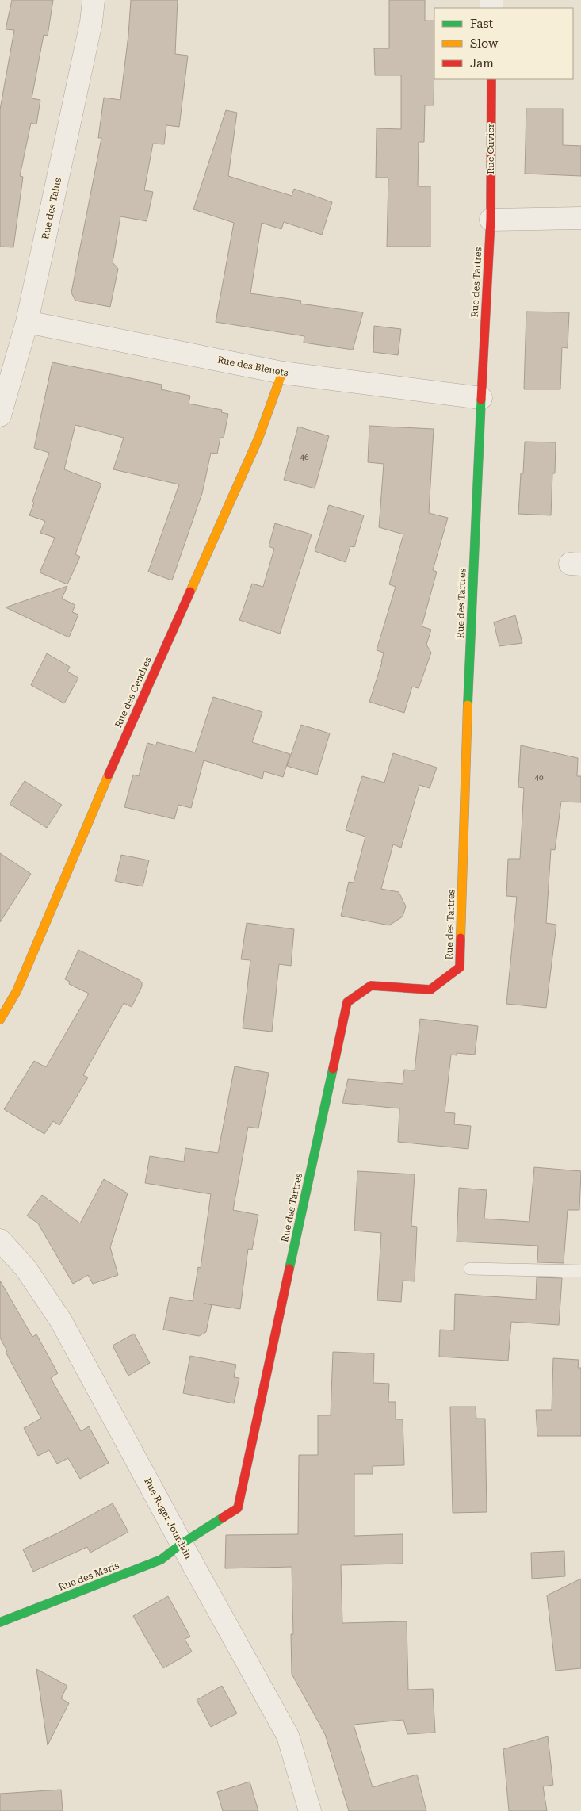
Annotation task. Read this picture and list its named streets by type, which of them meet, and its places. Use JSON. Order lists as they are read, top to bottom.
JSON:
{
  "streets": {
    "street": [
      "Rue Cuvier",
      "Rue des Talus",
      "Rue des Tartres",
      "Rue des Bleuets",
      "Rue des Cendres",
      "Rue Roger Jourdain",
      "Rue des Maris"
    ]
  },
  "crossings": [
    ["Rue Cuvier", "Rue des Tartres"],
    ["Rue des Talus", "Rue des Bleuets"],
    ["Rue des Tartres", "Rue des Bleuets"],
    ["Rue des Tartres", "Rue Roger Jourdain"],
    ["Rue des Tartres", "Rue des Maris"],
    ["Rue des Bleuets", "Rue des Cendres"],
    ["Rue Roger Jourdain", "Rue des Maris"]
  ],
  "house_numbers": ["46", "40"],
  "legend": ["Fast", "Slow", "Jam"]
}
